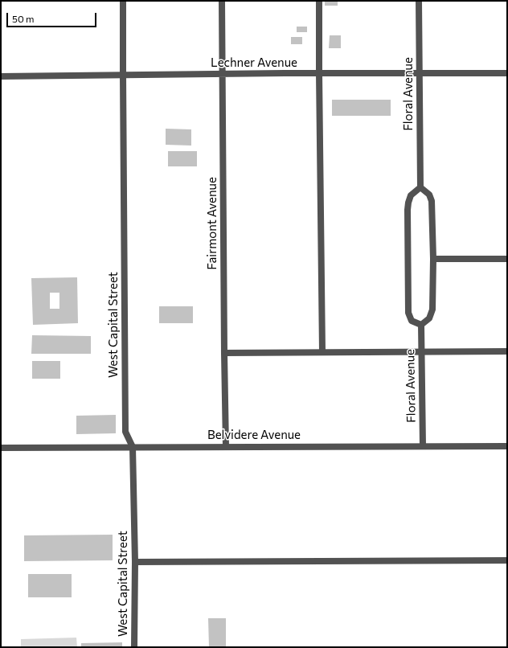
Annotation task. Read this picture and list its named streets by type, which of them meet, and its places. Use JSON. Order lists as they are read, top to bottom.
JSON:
{
  "streets": {
    "street": [
      "Lechner Avenue",
      "Floral Avenue",
      "Fairmont Avenue",
      "West Capital Street",
      "Belvidere Avenue"
    ]
  },
  "crossings": [
    ["Lechner Avenue", "Floral Avenue"],
    ["Lechner Avenue", "Fairmont Avenue"],
    ["Lechner Avenue", "West Capital Street"],
    ["Floral Avenue", "Belvidere Avenue"],
    ["Fairmont Avenue", "Belvidere Avenue"],
    ["West Capital Street", "Belvidere Avenue"]
  ],
  "scale_bar": "50 m"
}
